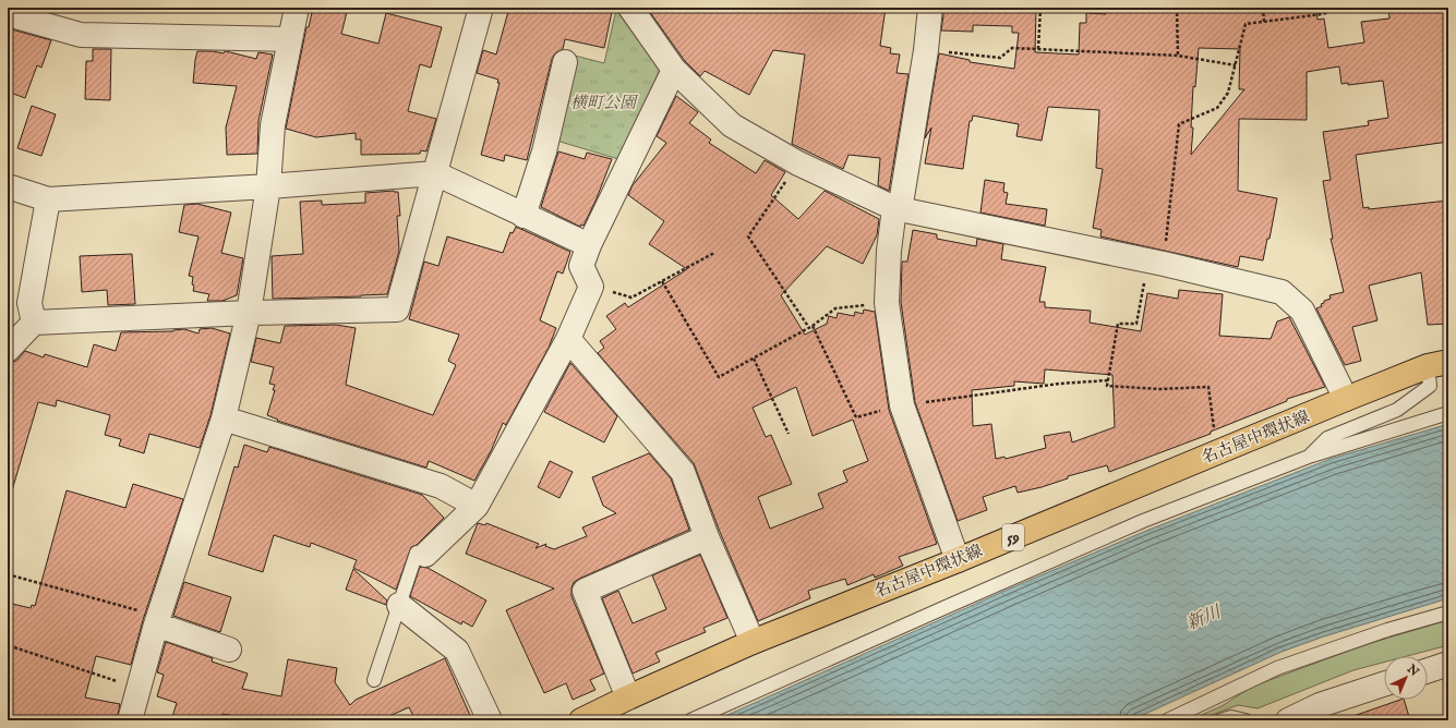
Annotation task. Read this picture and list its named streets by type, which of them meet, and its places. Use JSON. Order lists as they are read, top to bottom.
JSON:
{
  "streets": {
    "main road": ["名古屋中環状線", "59"]
  },
  "water": ["新川"],
  "parks": ["横町公園"],
  "north": "top right"
}
